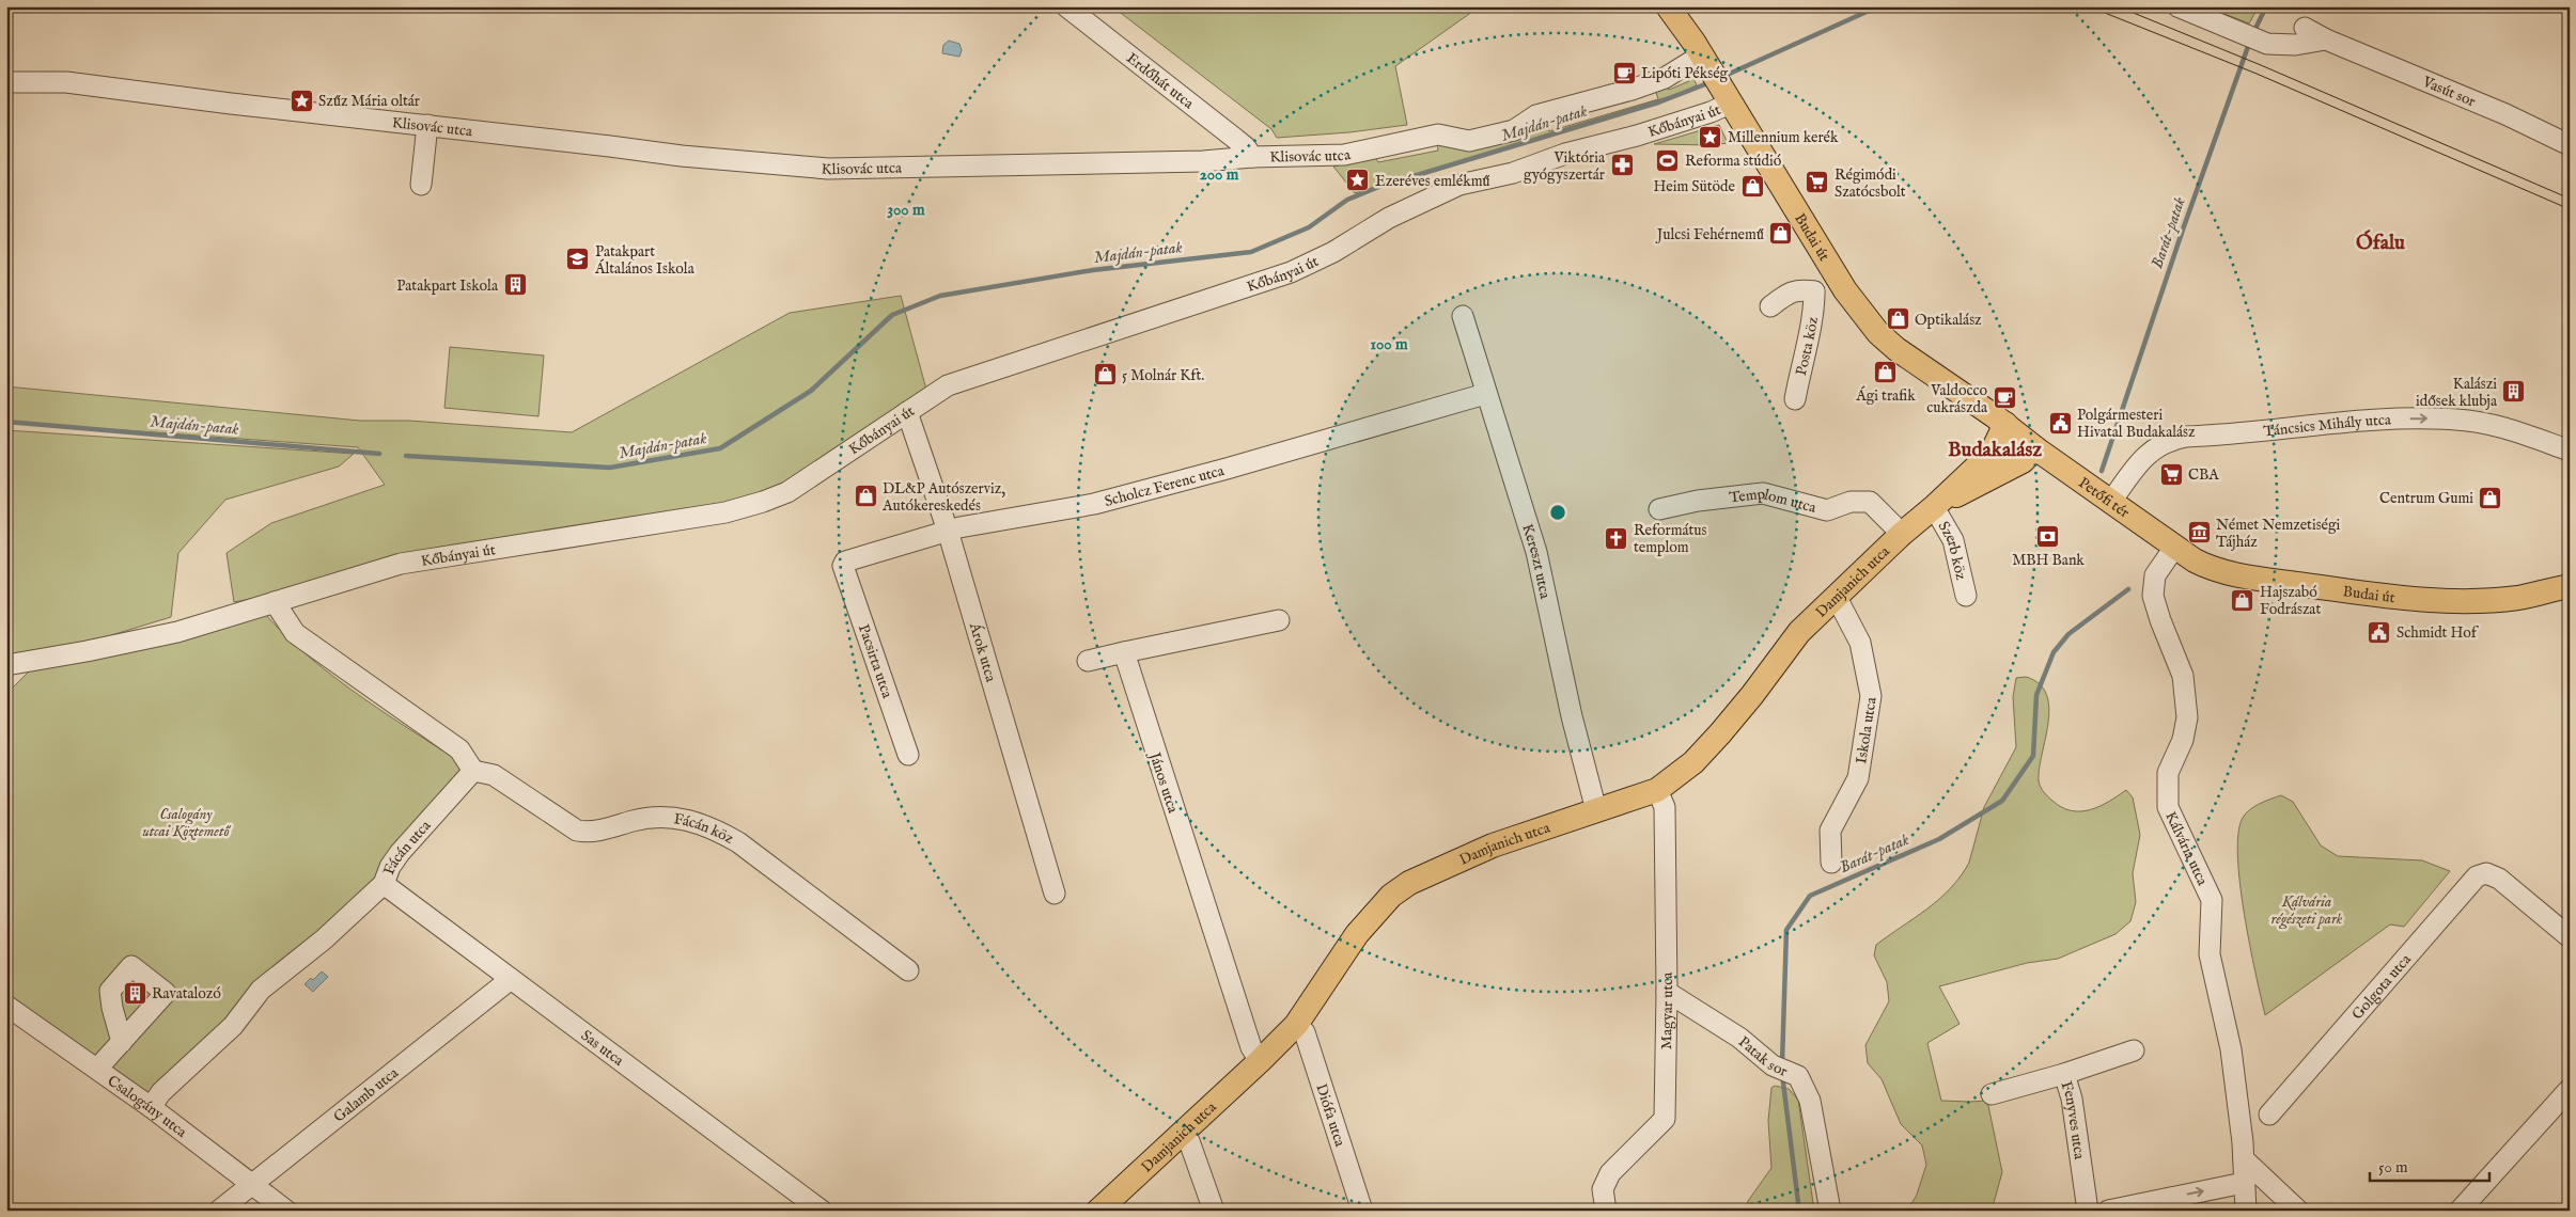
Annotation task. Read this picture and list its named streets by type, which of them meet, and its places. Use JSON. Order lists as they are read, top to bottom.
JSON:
{
  "streets": {
    "main road": ["Budai út", "Petőfi tér", "Damjanich utca"],
    "street": [
      "Erdőhát utca",
      "Vasút sor",
      "Kőbányai út",
      "Klisovác utca",
      "Posta köz",
      "Táncsics Mihály utca",
      "Scholcz Ferenc utca",
      "Templom utca",
      "Szerb köz",
      "Kereszt utca",
      "Árok utca",
      "Pacsirta utca",
      "Iskola utca",
      "János utca",
      "Fácán köz",
      "Kálvária utca",
      "Fácán utca",
      "Golgota utca",
      "Magyar utca",
      "Sas utca",
      "Patak sor",
      "Galamb utca",
      "Csalogány utca",
      "Diófa utca",
      "Fenyves utca"
    ]
  },
  "crossings": [
    ["Erdőhát utca", "Klisovác utca"],
    ["Kőbányai út", "Budai út"],
    ["Kőbányai út", "Árok utca"],
    ["Klisovác utca", "Budai út"],
    ["Budai út", "Petőfi tér"],
    ["Budai út", "Kálvária utca"],
    ["Táncsics Mihály utca", "Petőfi tér"],
    ["Scholcz Ferenc utca", "Kereszt utca"],
    ["Scholcz Ferenc utca", "Árok utca"],
    ["Scholcz Ferenc utca", "Pacsirta utca"],
    ["Petőfi tér", "Kálvária utca"],
    ["Templom utca", "Damjanich utca"],
    ["Szerb köz", "Damjanich utca"],
    ["Kereszt utca", "Damjanich utca"],
    ["Damjanich utca", "Iskola utca"],
    ["Damjanich utca", "János utca"],
    ["Damjanich utca", "Magyar utca"],
    ["Damjanich utca", "Diófa utca"],
    ["Fácán köz", "Fácán utca"],
    ["Fácán utca", "Sas utca"],
    ["Fácán utca", "Csalogány utca"],
    ["Magyar utca", "Patak sor"],
    ["Sas utca", "Galamb utca"],
    ["Galamb utca", "Csalogány utca"]
  ],
  "one_way": ["Táncsics Mihály utca"],
  "districts": ["Ófalu", "Budakalász"],
  "water": ["Majdán-patak", "Barát-patak"],
  "parks": ["Csalogány utcai Köztemető", "Kálvária régészeti park"],
  "places": {
    "cafe": ["Lipóti Pékség", "Valdocco cukrászda"],
    "place": ["Szűz Mária oltár", "Millennium kerék", "Ezeréves emlékmű"],
    "sports": ["Reforma stúdió"],
    "pharmacy": ["Viktória gyógyszertár"],
    "supermarket": ["Régimódi Szatócsbolt", "CBA"],
    "shop": [
      "Heim Sütöde",
      "Julcsi Fehérnemű",
      "Optikalász",
      "Ági trafik",
      "5 Molnár Kft.",
      "DL&P Autószerviz, Autókereskedés",
      "Centrum Gumi",
      "Hajszabó Fodrászat"
    ],
    "school or university": ["Patakpart Általános Iskola"],
    "building": ["Patakpart Iskola", "Kalászi idősek klubja", "Ravatalozó"],
    "public building": ["Polgármesteri Hivatal Budakalász", "Schmidt Hof"],
    "museum": ["Német Nemzetiségi Tájház"],
    "bank": ["MBH Bank"],
    "church": ["Református templom"]
  },
  "scale_bar": "50 m",
  "rings": ["200 m", "300 m", "100 m"]
}
